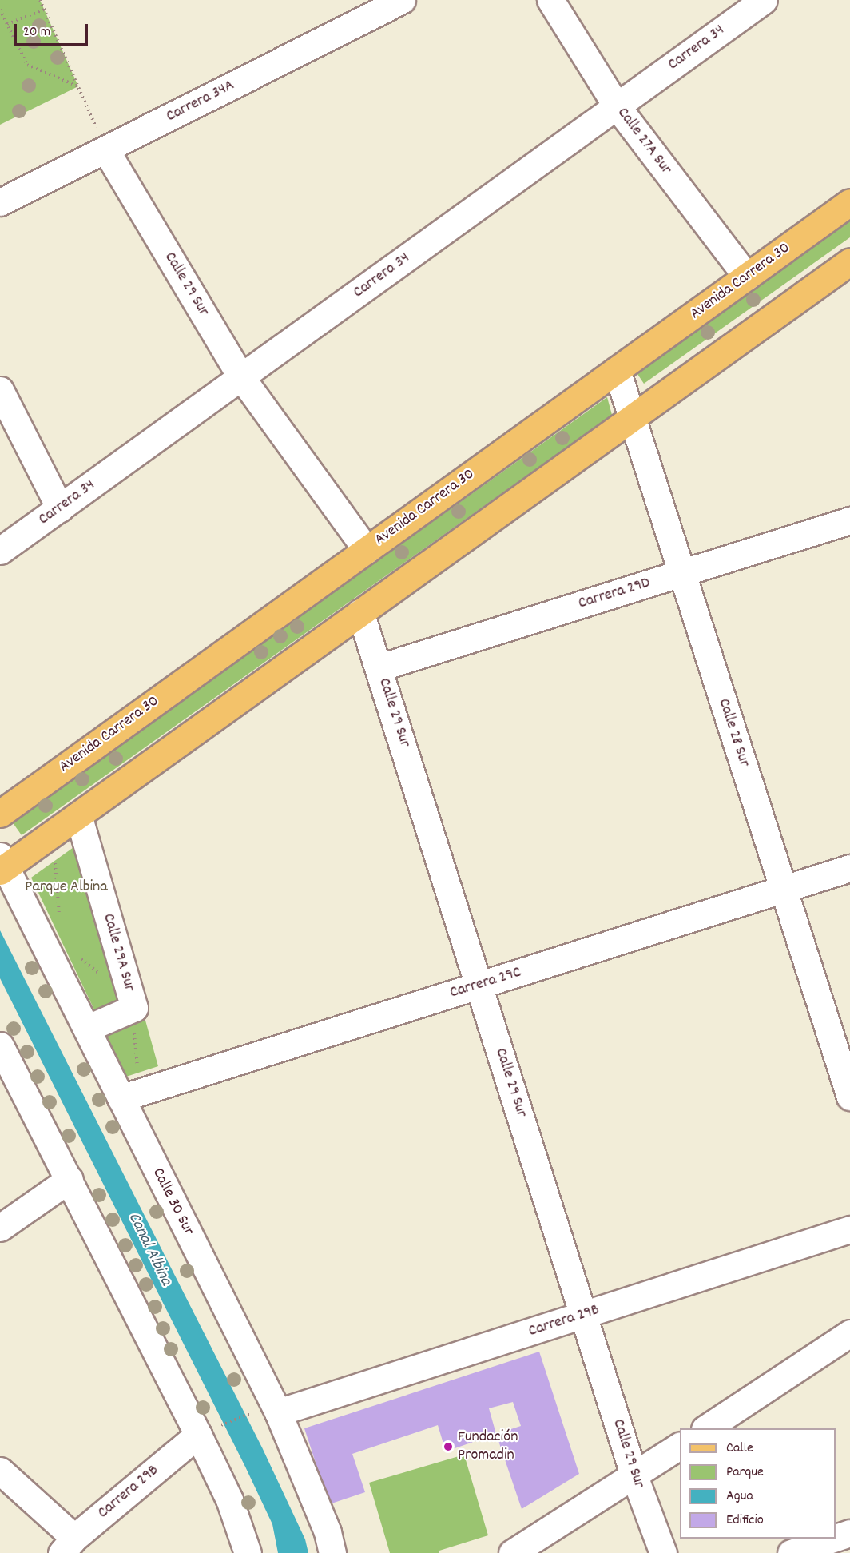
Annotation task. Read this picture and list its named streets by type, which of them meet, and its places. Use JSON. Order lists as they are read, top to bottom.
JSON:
{
  "streets": {
    "main road": ["Avenida Carrera 30"],
    "street": [
      "Carrera 34",
      "Carrera 34A",
      "Calle 27A Sur",
      "Calle 29 Sur",
      "Carrera 29D",
      "Calle 28 Sur",
      "Calle 29A Sur",
      "Carrera 29C",
      "Calle 30 Sur",
      "Carrera 29B"
    ]
  },
  "crossings": [
    ["Carrera 34", "Calle 27A Sur"],
    ["Carrera 34", "Calle 29 Sur"],
    ["Carrera 34A", "Calle 29 Sur"],
    ["Calle 27A Sur", "Avenida Carrera 30"],
    ["Avenida Carrera 30", "Calle 29 Sur"],
    ["Avenida Carrera 30", "Calle 28 Sur"],
    ["Calle 29 Sur", "Carrera 29D"],
    ["Calle 29 Sur", "Carrera 29C"],
    ["Calle 29 Sur", "Carrera 29B"],
    ["Carrera 29D", "Calle 28 Sur"],
    ["Calle 28 Sur", "Carrera 29C"],
    ["Calle 29A Sur", "Calle 30 Sur"],
    ["Carrera 29C", "Calle 30 Sur"],
    ["Calle 30 Sur", "Carrera 29B"]
  ],
  "water": ["Canal Albina"],
  "parks": ["Parque Albina"],
  "places": ["Fundación Promadin"],
  "legend": [
    "Calle",
    "Parque",
    "Agua",
    "Edificio"
  ],
  "scale_bar": "20 m"
}
